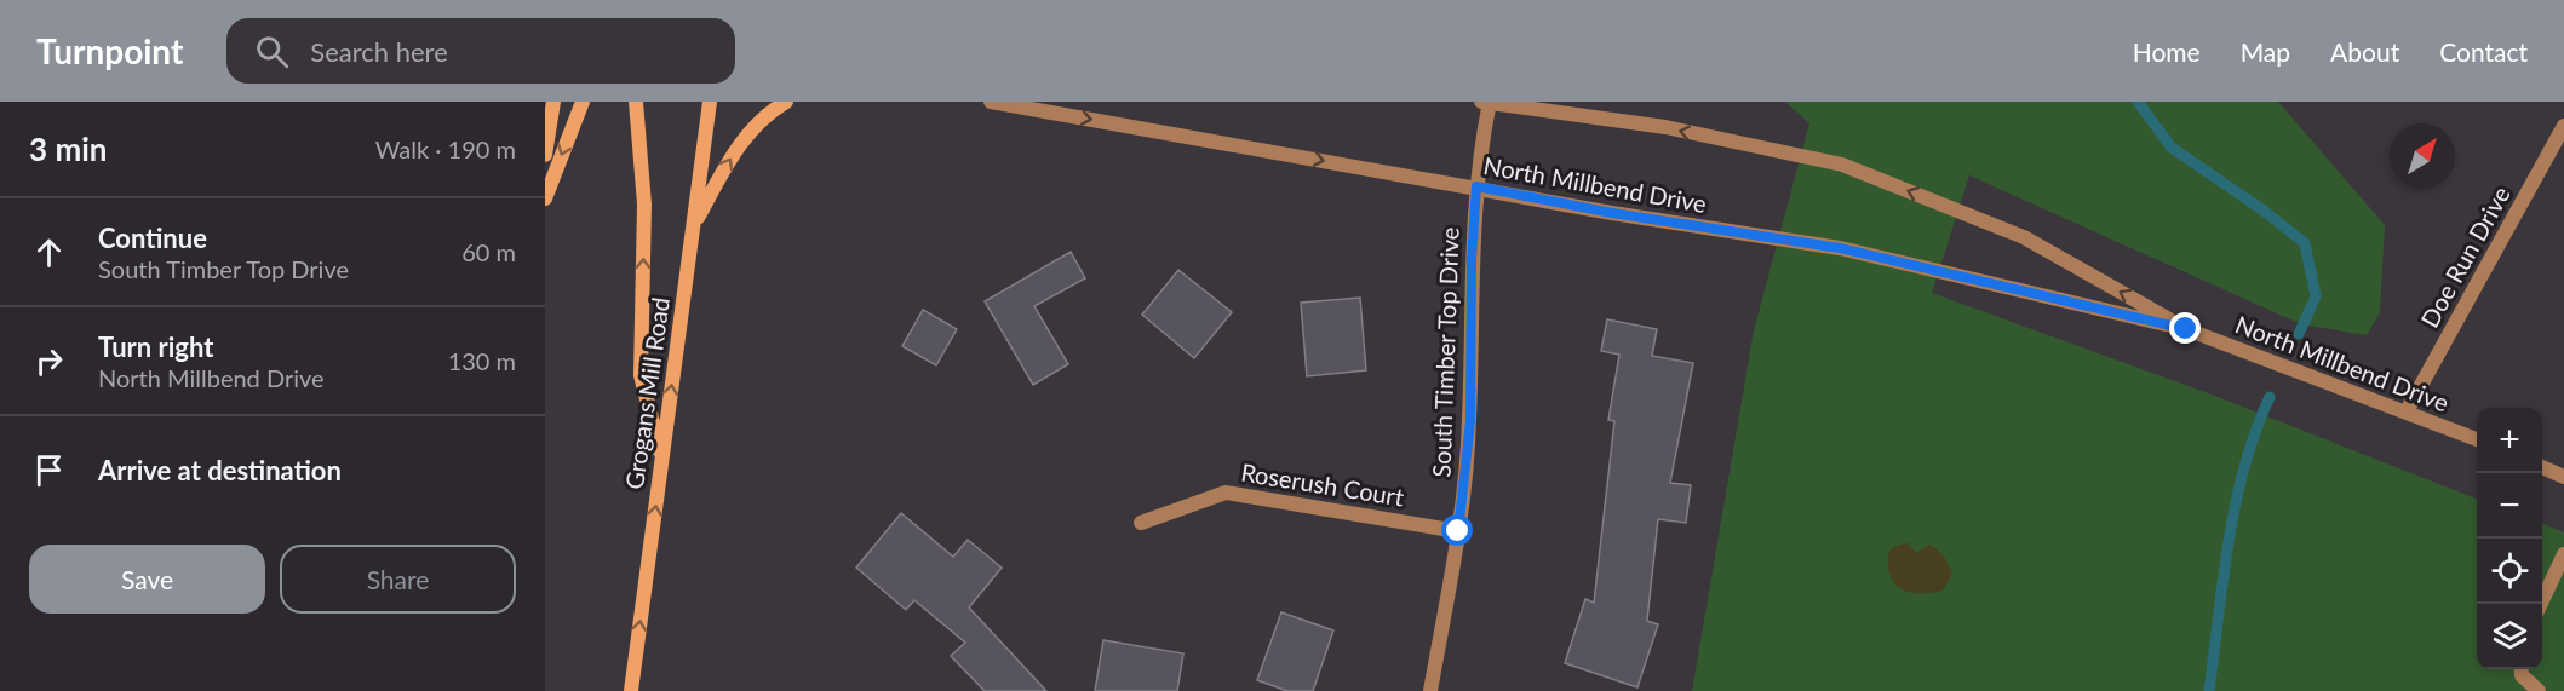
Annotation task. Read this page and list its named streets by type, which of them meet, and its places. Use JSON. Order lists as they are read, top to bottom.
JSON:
{
  "streets": {
    "main road": ["Grogans Mill Road"],
    "street": [
      "North Millbend Drive",
      "Doe Run Drive",
      "South Timber Top Drive",
      "Roserush Court"
    ]
  },
  "crossings": [
    ["North Millbend Drive", "Doe Run Drive"],
    ["North Millbend Drive", "South Timber Top Drive"],
    ["South Timber Top Drive", "Roserush Court"]
  ],
  "north": "top right",
  "page": {
    "header": "Turnpoint",
    "search": "Search here",
    "nav": [
      "Home",
      "Map",
      "About",
      "Contact"
    ],
    "heading": ["3 min", "Walk · 190 m"],
    "list": [
      ["Continue", "South Timber Top Drive", "60 m"],
      ["Turn right", "North Millbend Drive", "130 m"],
      "Arrive at destination"
    ],
    "map_buttons": ["+", "−"],
    "buttons": ["Save", "Share"]
  }
}
